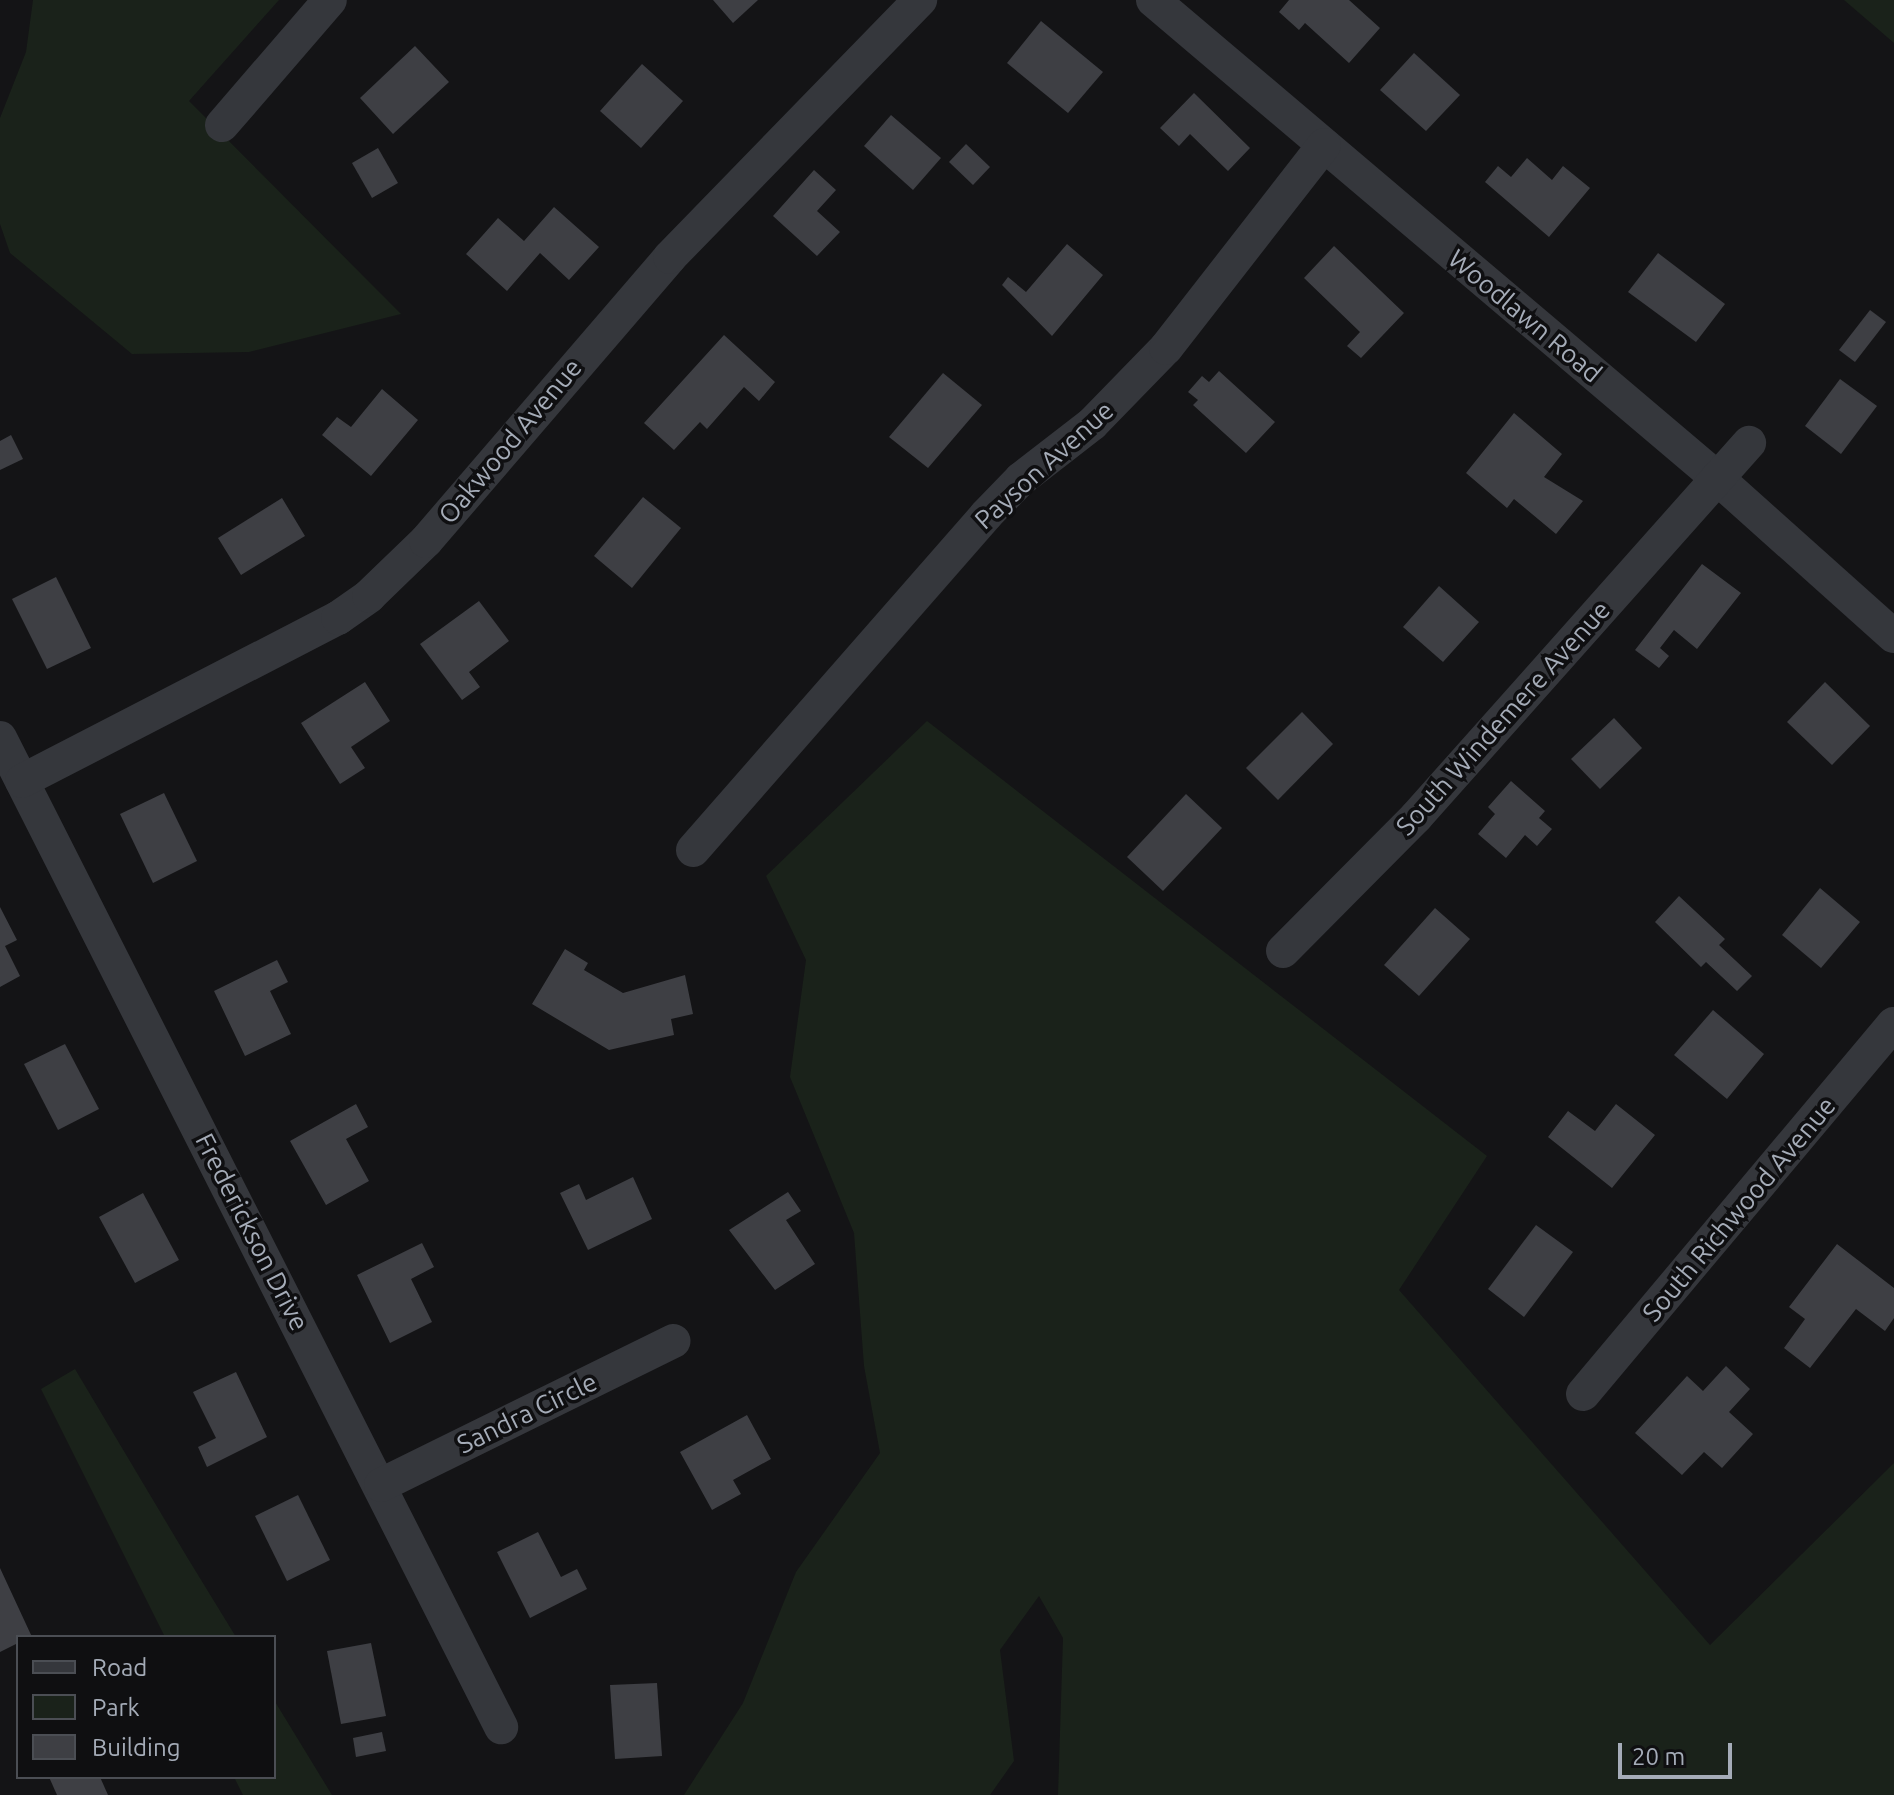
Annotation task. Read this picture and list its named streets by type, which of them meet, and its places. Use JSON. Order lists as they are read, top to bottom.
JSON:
{
  "streets": {
    "street": [
      "Woodlawn Road",
      "Oakwood Avenue",
      "Payson Avenue",
      "South Windemere Avenue",
      "South Richwood Avenue",
      "Frederickson Drive",
      "Sandra Circle"
    ]
  },
  "crossings": [
    ["Woodlawn Road", "Payson Avenue"],
    ["Woodlawn Road", "South Windemere Avenue"],
    ["Oakwood Avenue", "Frederickson Drive"],
    ["Frederickson Drive", "Sandra Circle"]
  ],
  "legend": ["Road", "Park", "Building"],
  "scale_bar": "20 m"
}
